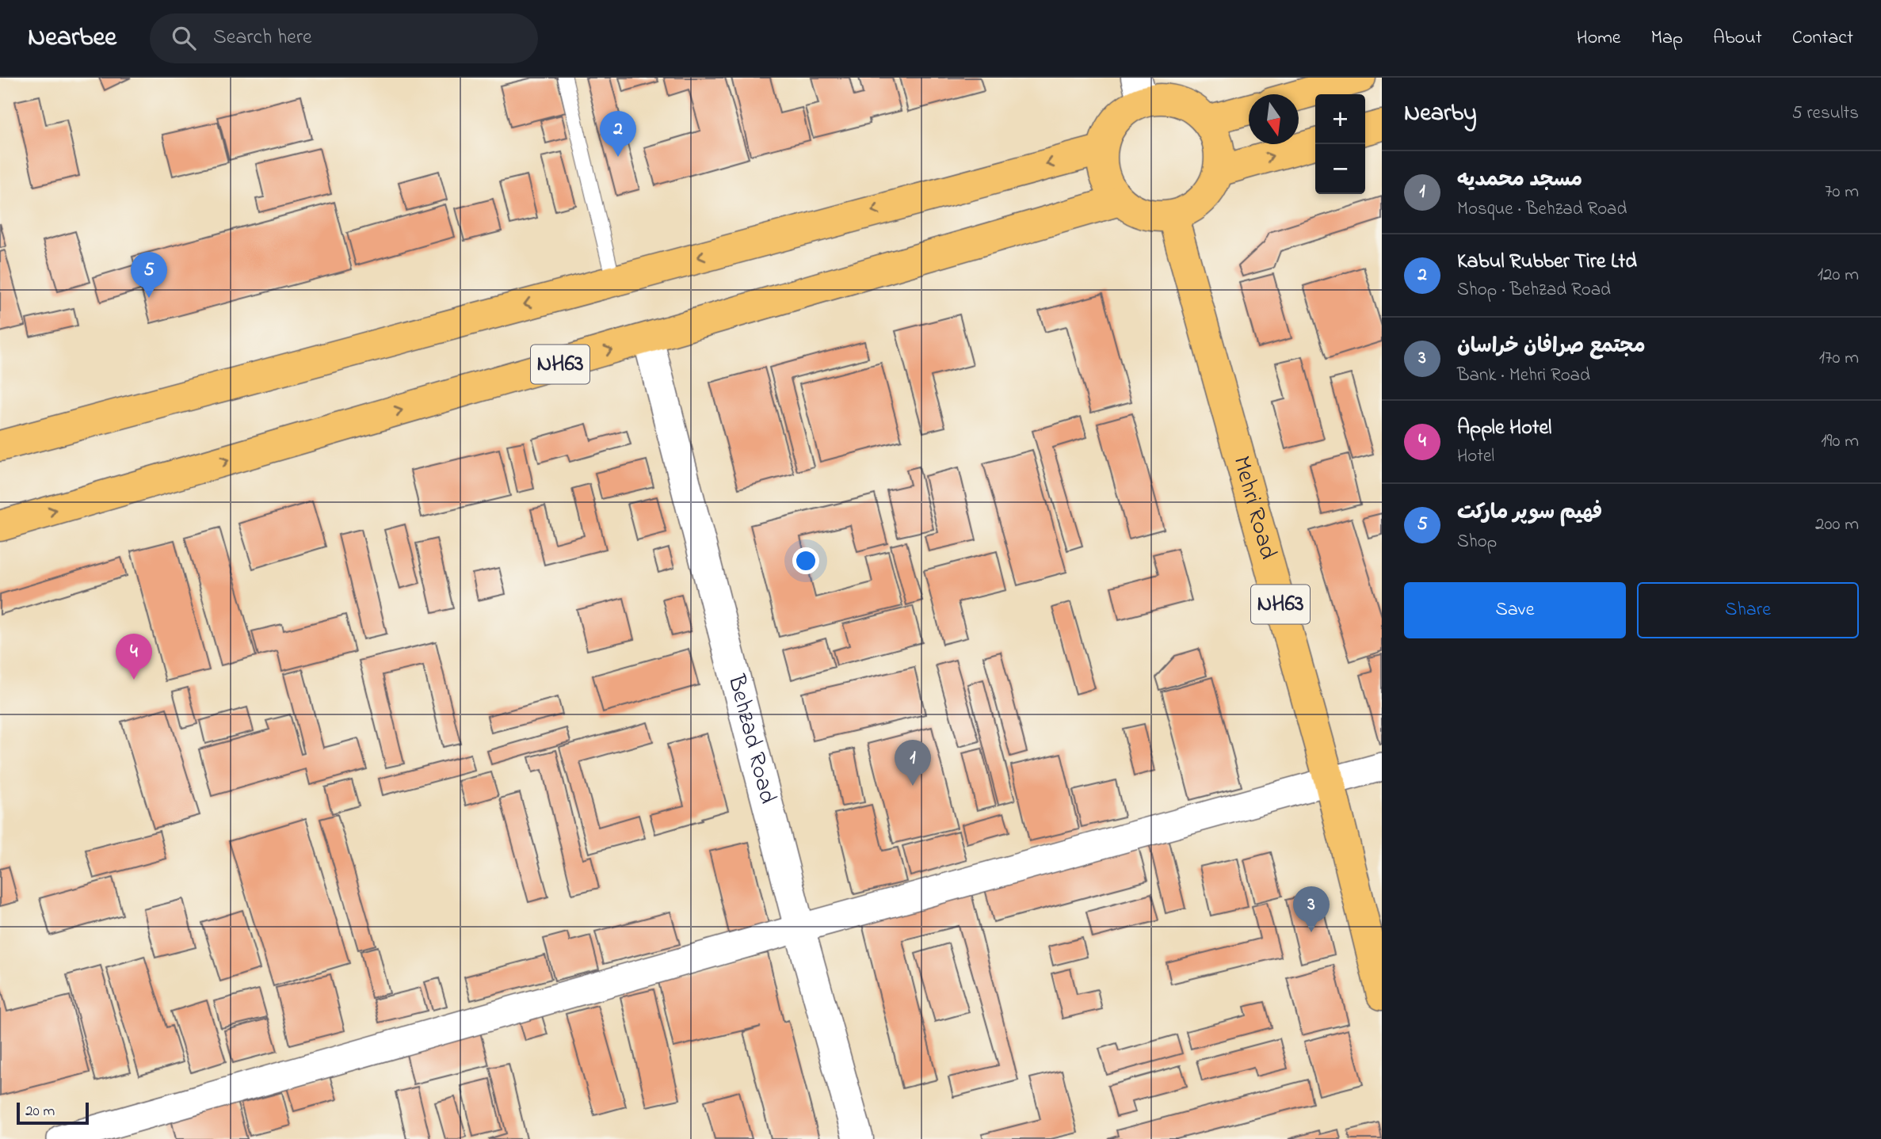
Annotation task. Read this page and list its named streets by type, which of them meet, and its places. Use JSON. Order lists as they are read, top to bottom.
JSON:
{
  "streets": {
    "main road": ["NH63", "Mehri Road"],
    "street": ["Behzad Road"]
  },
  "crossings": [
    ["NH63", "Mehri Road"],
    ["NH63", "Behzad Road"]
  ],
  "scale_bar": "20 m",
  "north": "bottom",
  "page": {
    "header": "Nearbee",
    "search": "Search here",
    "nav": [
      "Home",
      "Map",
      "About",
      "Contact"
    ],
    "heading": ["Nearby", "5 results"],
    "map_buttons": ["+", "−"],
    "pins": [
      "2",
      "5",
      "4",
      "1",
      "3"
    ],
    "list": [
      {
        "mark": "1",
        "name": "مسجد محمدیه",
        "note": "Mosque · Behzad Road",
        "value": "70 m"
      },
      {
        "mark": "2",
        "name": "Kabul Rubber Tire Ltd",
        "note": "Shop · Behzad Road",
        "value": "120 m"
      },
      {
        "mark": "3",
        "name": "مجتمع صرافان خراسان",
        "note": "Bank · Mehri Road",
        "value": "170 m"
      },
      {
        "mark": "4",
        "name": "Apple Hotel",
        "note": "Hotel",
        "value": "190 m"
      },
      {
        "mark": "5",
        "name": "فهیم سوپر مارکت",
        "note": "Shop",
        "value": "200 m"
      }
    ],
    "buttons": ["Save", "Share"],
    "scale": "20 m"
  }
}
